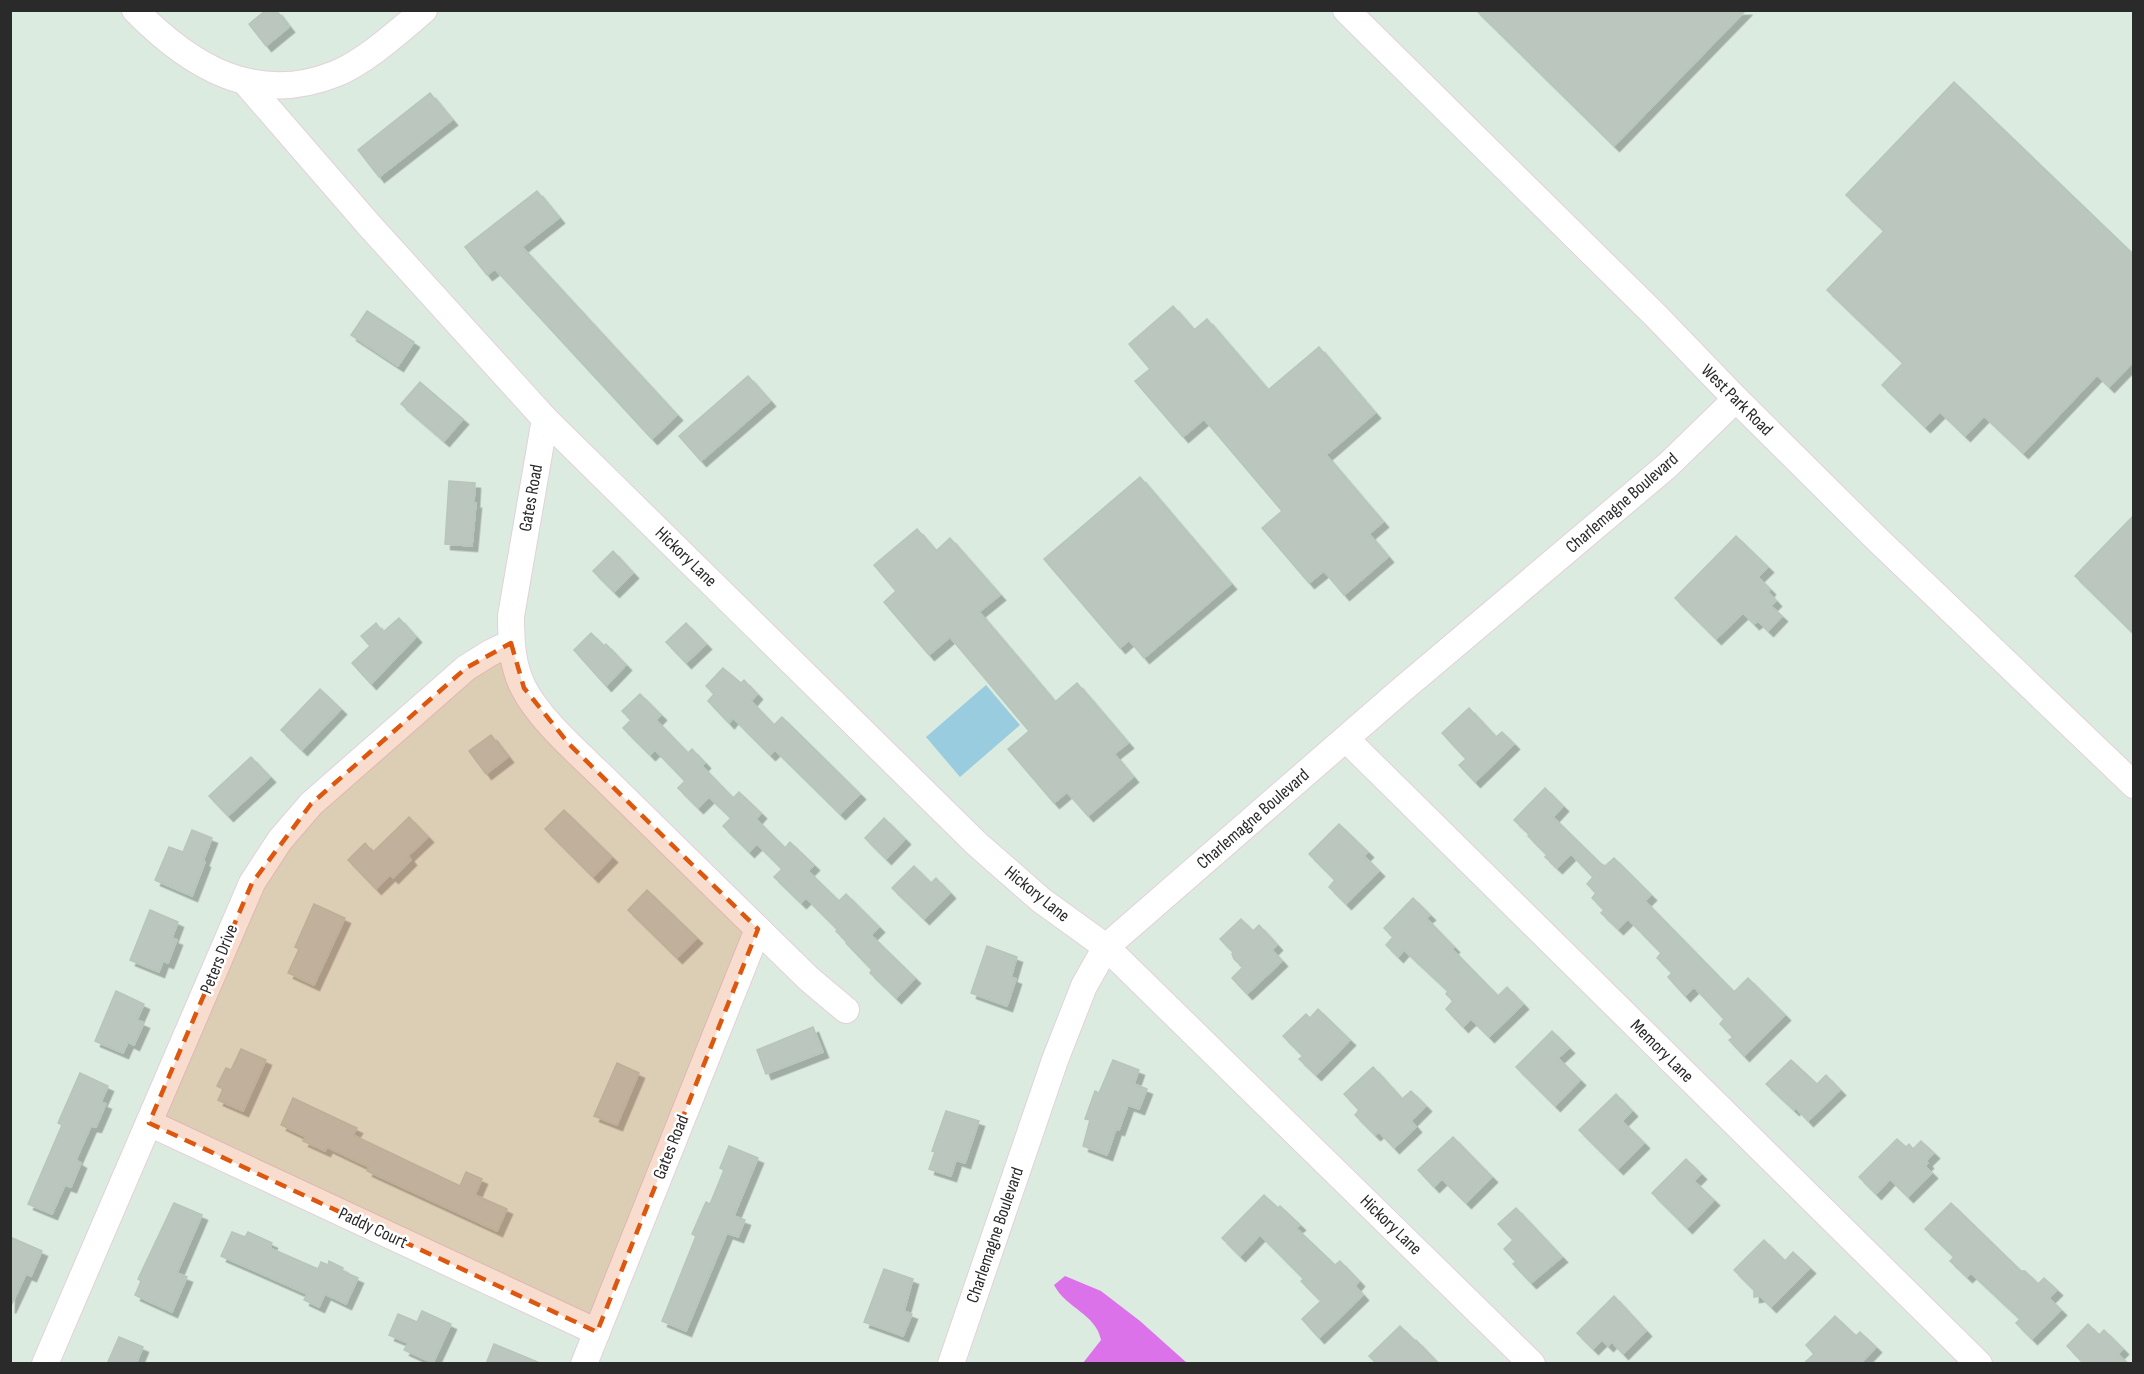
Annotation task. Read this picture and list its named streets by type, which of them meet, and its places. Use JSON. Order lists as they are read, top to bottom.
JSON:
{
  "streets": {
    "street": [
      "West Park Road",
      "Gates Road",
      "Charlemagne Boulevard",
      "Hickory Lane",
      "Peters Drive",
      "Memory Lane",
      "Paddy Court"
    ]
  },
  "crossings": [
    ["West Park Road", "Charlemagne Boulevard"],
    ["Gates Road", "Hickory Lane"],
    ["Gates Road", "Peters Drive"],
    ["Gates Road", "Paddy Court"],
    ["Charlemagne Boulevard", "Hickory Lane"],
    ["Charlemagne Boulevard", "Memory Lane"],
    ["Peters Drive", "Paddy Court"]
  ]
}
